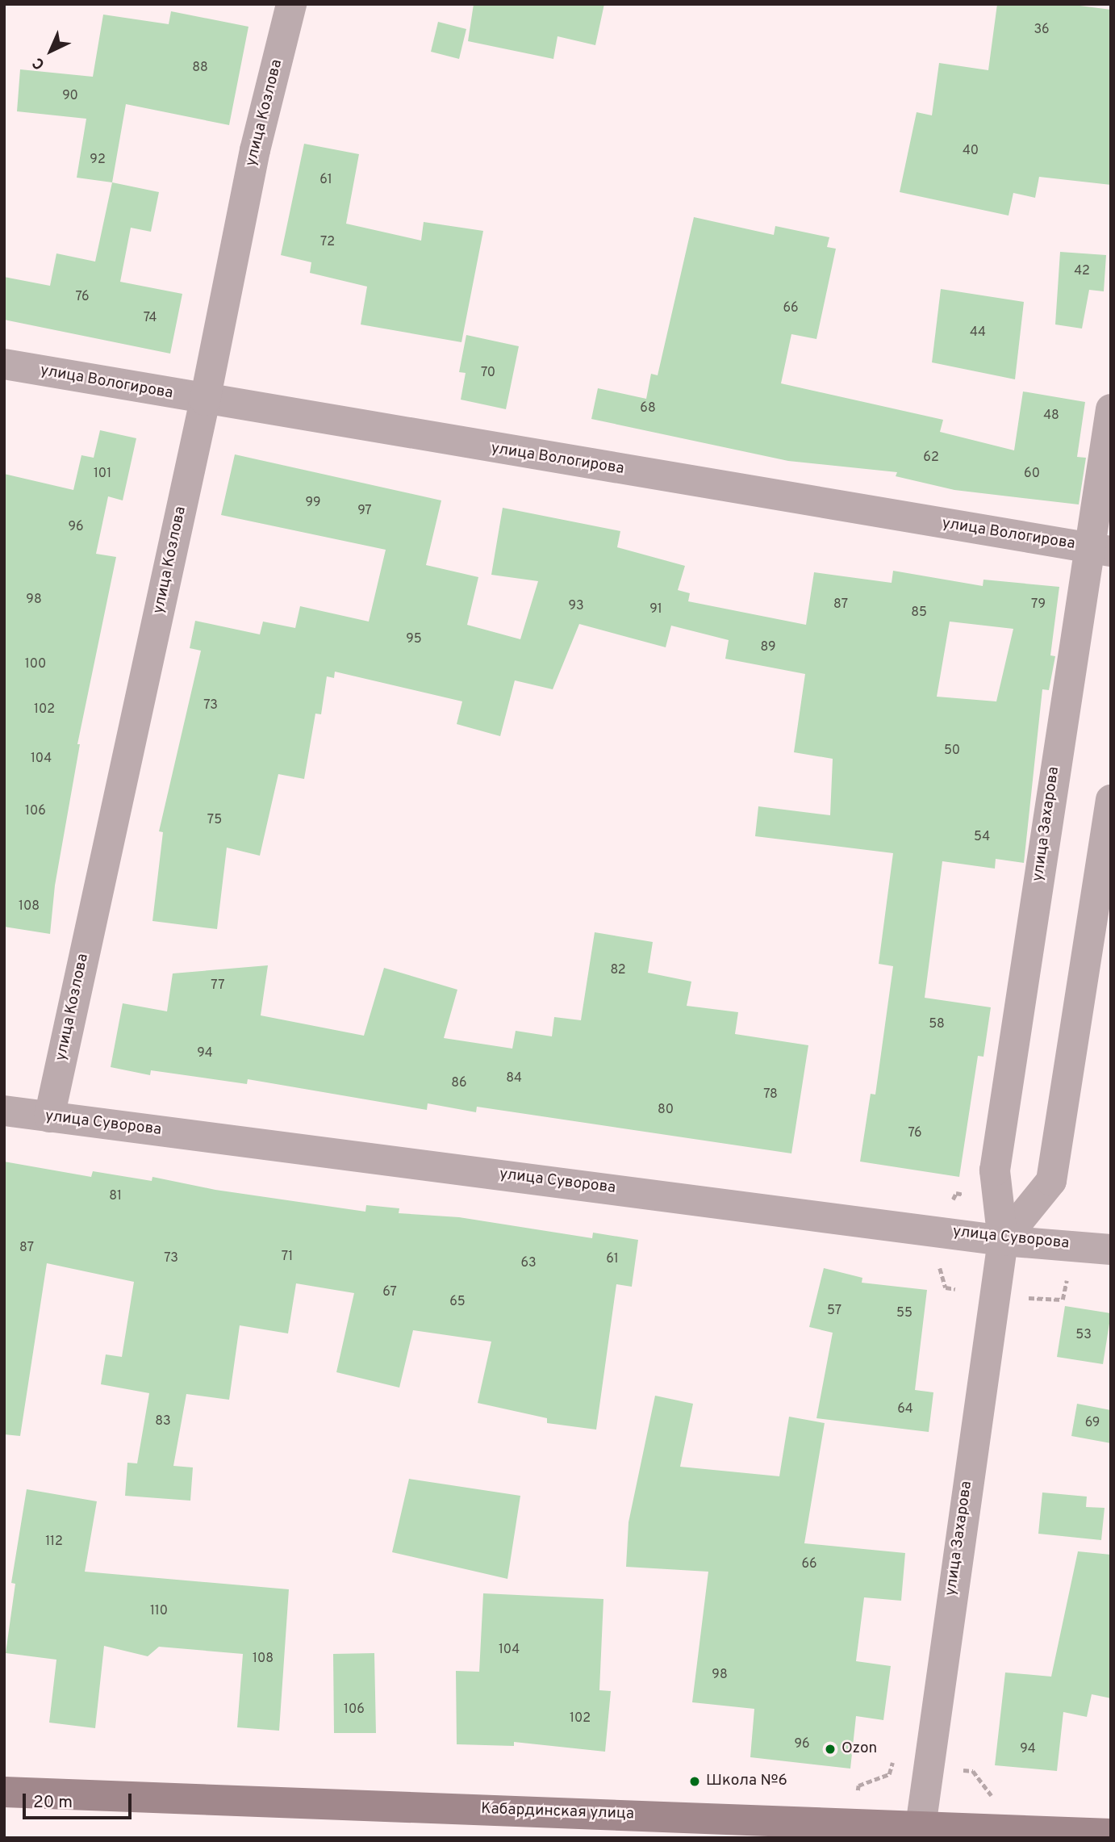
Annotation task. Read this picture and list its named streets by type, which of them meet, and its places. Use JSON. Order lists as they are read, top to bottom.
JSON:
{
  "streets": {
    "street": [
      "улица Козлова",
      "улица Вологирова",
      "улица Захарова",
      "улица Суворова",
      "Кабардинская улица"
    ]
  },
  "crossings": [
    ["улица Козлова", "улица Вологирова"],
    ["улица Козлова", "улица Суворова"],
    ["улица Вологирова", "улица Захарова"],
    ["улица Захарова", "улица Суворова"],
    ["улица Захарова", "Кабардинская улица"]
  ],
  "places": ["Ozon", "Школа №6"],
  "house_numbers": [
    "36",
    "88",
    "90",
    "40",
    "92",
    "61",
    "72",
    "42",
    "76",
    "66",
    "74",
    "44",
    "70",
    "68",
    "48",
    "62",
    "101",
    "60",
    "99",
    "97",
    "96",
    "98",
    "87",
    "79",
    "93",
    "91",
    "85",
    "95",
    "89",
    "100",
    "73",
    "102",
    "50",
    "104",
    "106",
    "75",
    "54",
    "108",
    "82",
    "77",
    "58",
    "94",
    "84",
    "86",
    "78",
    "80",
    "76",
    "81",
    "87",
    "71",
    "73",
    "61",
    "63",
    "67",
    "65",
    "57",
    "55",
    "53",
    "64",
    "83",
    "69",
    "112",
    "66",
    "110",
    "104",
    "108",
    "98",
    "106",
    "102",
    "96",
    "94"
  ],
  "scale_bar": "20 m",
  "north": "bottom left"
}
